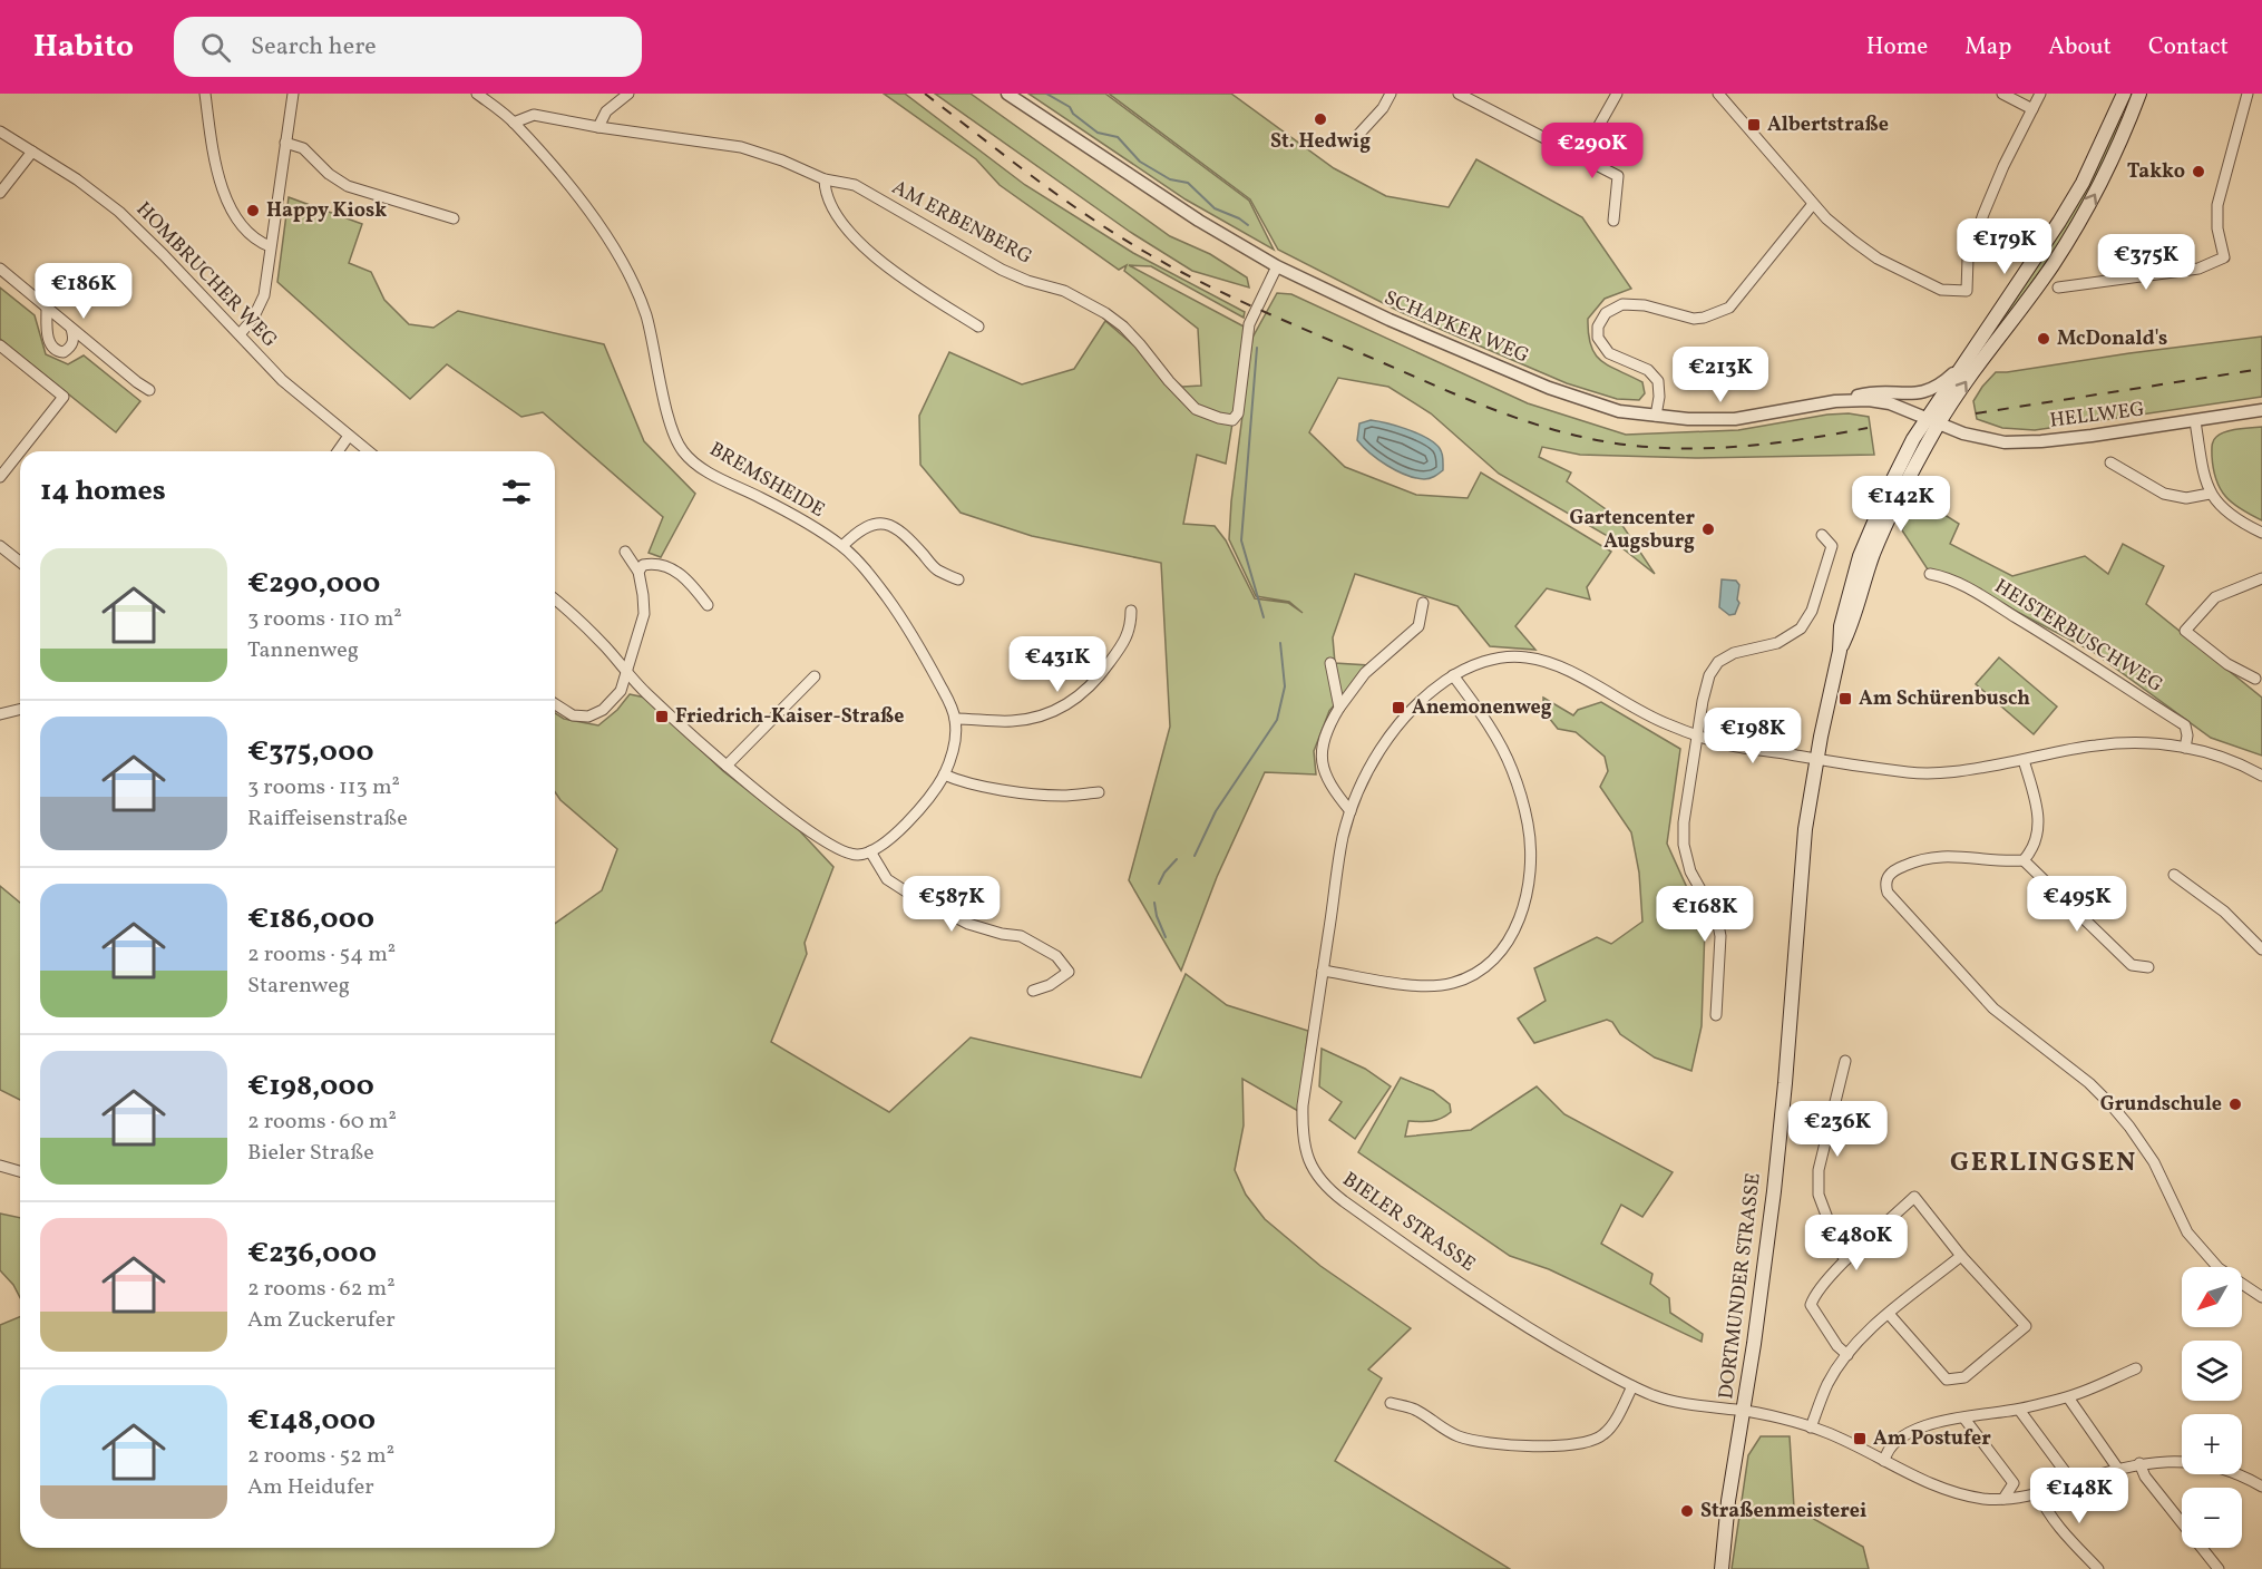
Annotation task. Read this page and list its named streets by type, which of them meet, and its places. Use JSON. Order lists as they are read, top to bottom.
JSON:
{
  "streets": {
    "main road": ["DORTMUNDER STRASSE"],
    "street": [
      "AM ERBENBERG",
      "HOMBRUCHER WEG",
      "SCHAPKER WEG",
      "HELLWEG",
      "BREMSHEIDE",
      "HEISTERBUSCHWEG",
      "BIELER STRASSE"
    ]
  },
  "crossings": [
    ["AM ERBENBERG", "SCHAPKER WEG"],
    ["AM ERBENBERG", "BREMSHEIDE"],
    ["SCHAPKER WEG", "HELLWEG"],
    ["SCHAPKER WEG", "DORTMUNDER STRASSE"],
    ["HELLWEG", "DORTMUNDER STRASSE"],
    ["BIELER STRASSE", "DORTMUNDER STRASSE"]
  ],
  "districts": ["GERLINGSEN"],
  "places": {
    "other": [
      "St. Hedwig",
      "Takko",
      "Happy Kiosk",
      "McDonald's",
      "Gartencenter Augsburg",
      "Grundschule",
      "Straßenmeisterei"
    ],
    "transit": [
      "Albertstraße",
      "Am Schürenbusch",
      "Anemonenweg",
      "Friedrich-Kaiser-Straße",
      "Am Postufer"
    ]
  },
  "north": "bottom left",
  "page": {
    "header": "Habito",
    "search": "Search here",
    "nav": [
      "Home",
      "Map",
      "About",
      "Contact"
    ],
    "price": [
      "€290K",
      "€179K",
      "€375K",
      "€186K",
      "€213K",
      "€142K",
      "€431K",
      "€198K",
      "€587K",
      "€495K",
      "€168K",
      "€236K",
      "€480K",
      "€148K"
    ],
    "heading": "14 homes",
    "list": [
      {
        "name": "€290,000",
        "note": "3 rooms · 110 m² · Tannenweg"
      },
      {
        "name": "€375,000",
        "note": "3 rooms · 113 m² · Raiffeisenstraße"
      },
      {
        "name": "€186,000",
        "note": "2 rooms · 54 m² · Starenweg"
      },
      {
        "name": "€198,000",
        "note": "2 rooms · 60 m² · Bieler Straße"
      },
      {
        "name": "€236,000",
        "note": "2 rooms · 62 m² · Am Zuckerufer"
      },
      {
        "name": "€148,000",
        "note": "2 rooms · 52 m² · Am Heidufer"
      }
    ],
    "map_buttons": ["+", "−"]
  }
}
